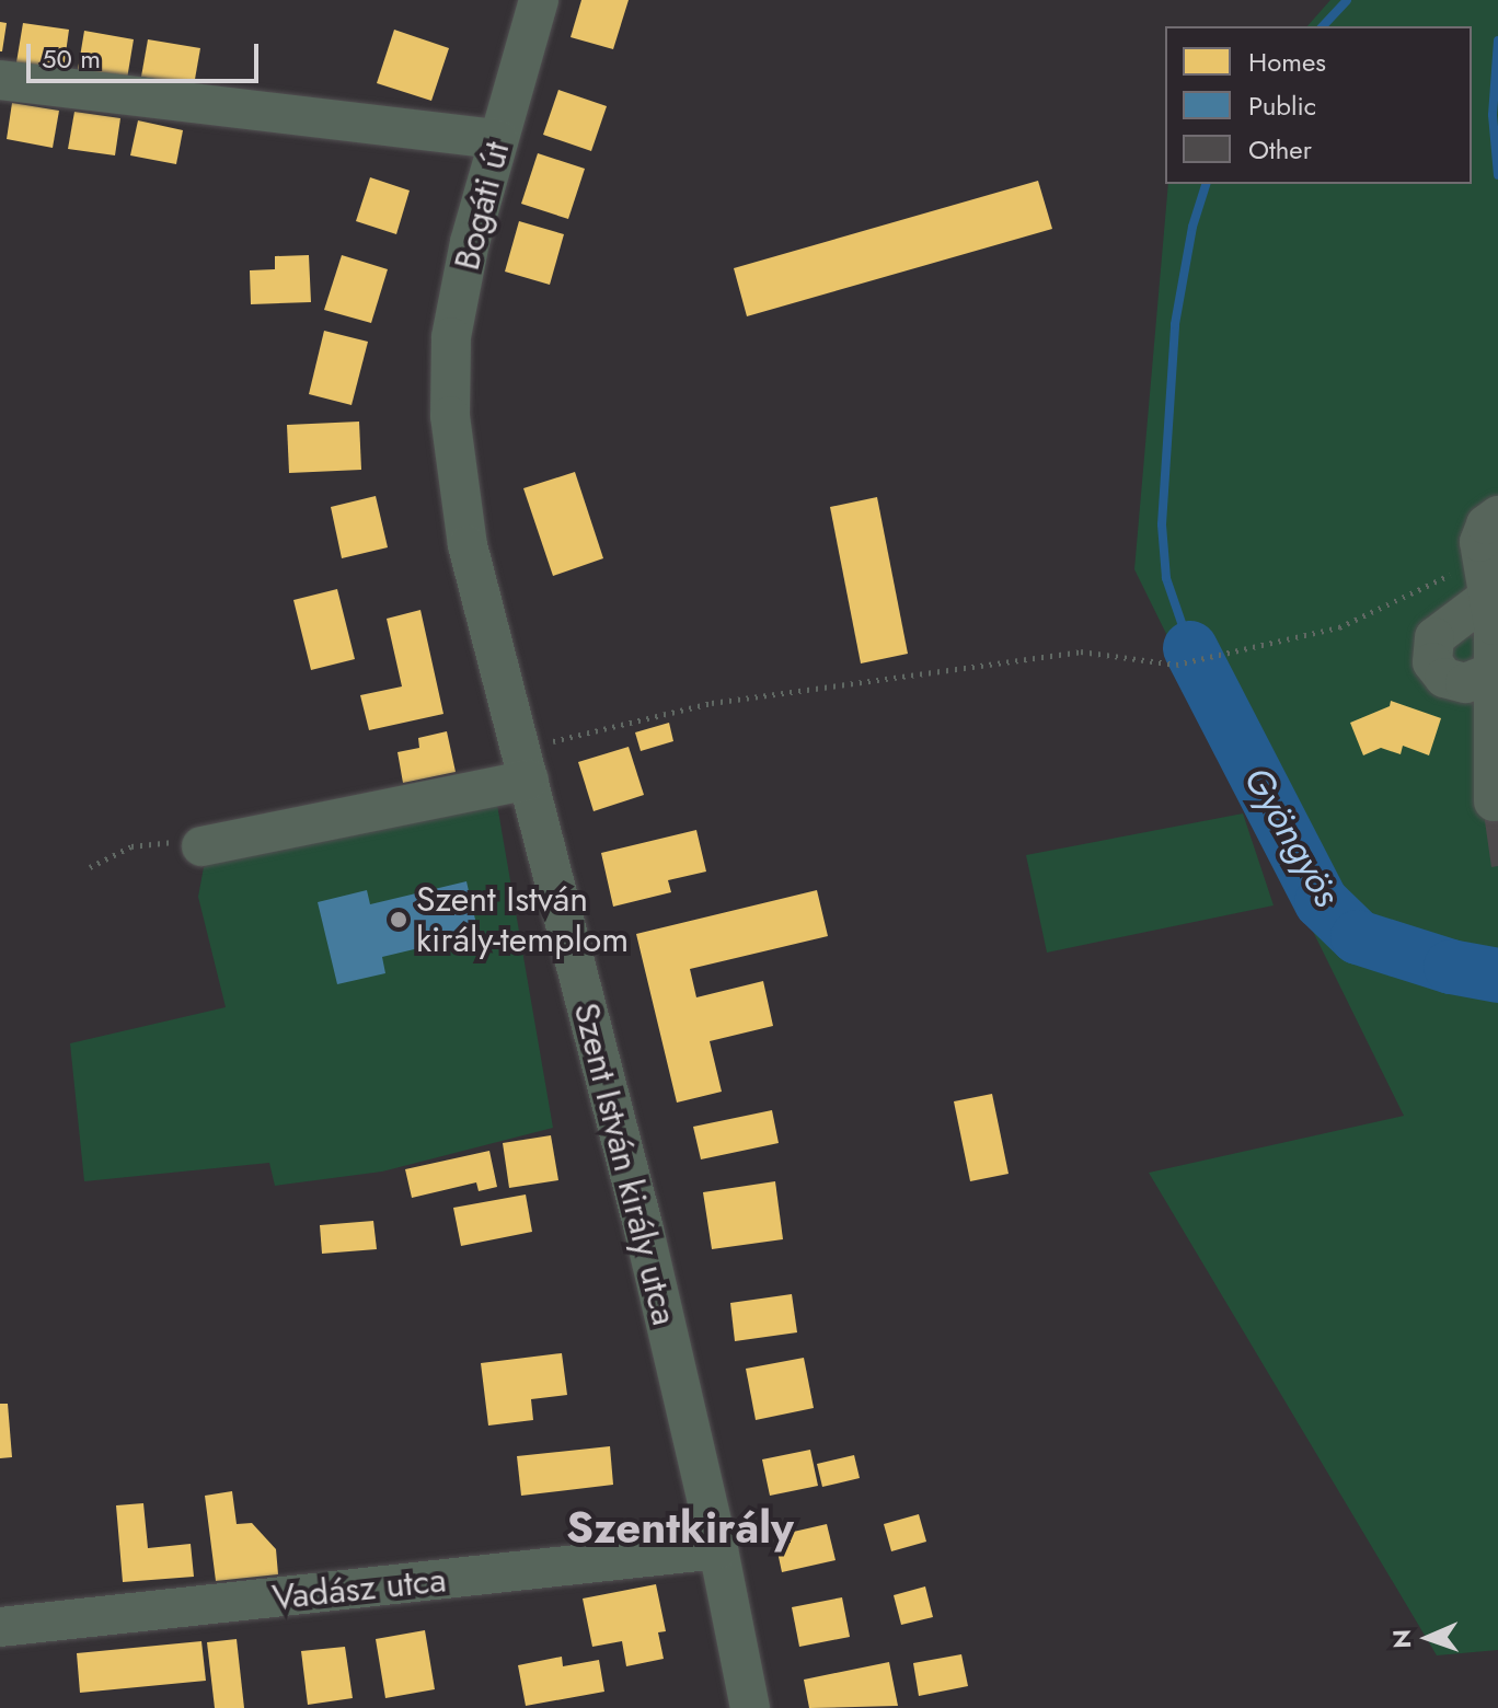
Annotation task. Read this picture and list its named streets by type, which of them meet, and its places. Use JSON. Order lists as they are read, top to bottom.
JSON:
{
  "streets": {
    "street": ["Bogáti út", "Szent István király utca", "Vadász utca"]
  },
  "crossings": [
    ["Bogáti út", "Szent István király utca"],
    ["Szent István király utca", "Vadász utca"]
  ],
  "districts": ["Szentkirály"],
  "water": ["Gyöngyös"],
  "places": ["Szent István király-templom"],
  "legend": ["Homes", "Public", "Other"],
  "scale_bar": "50 m",
  "north": "left"
}
